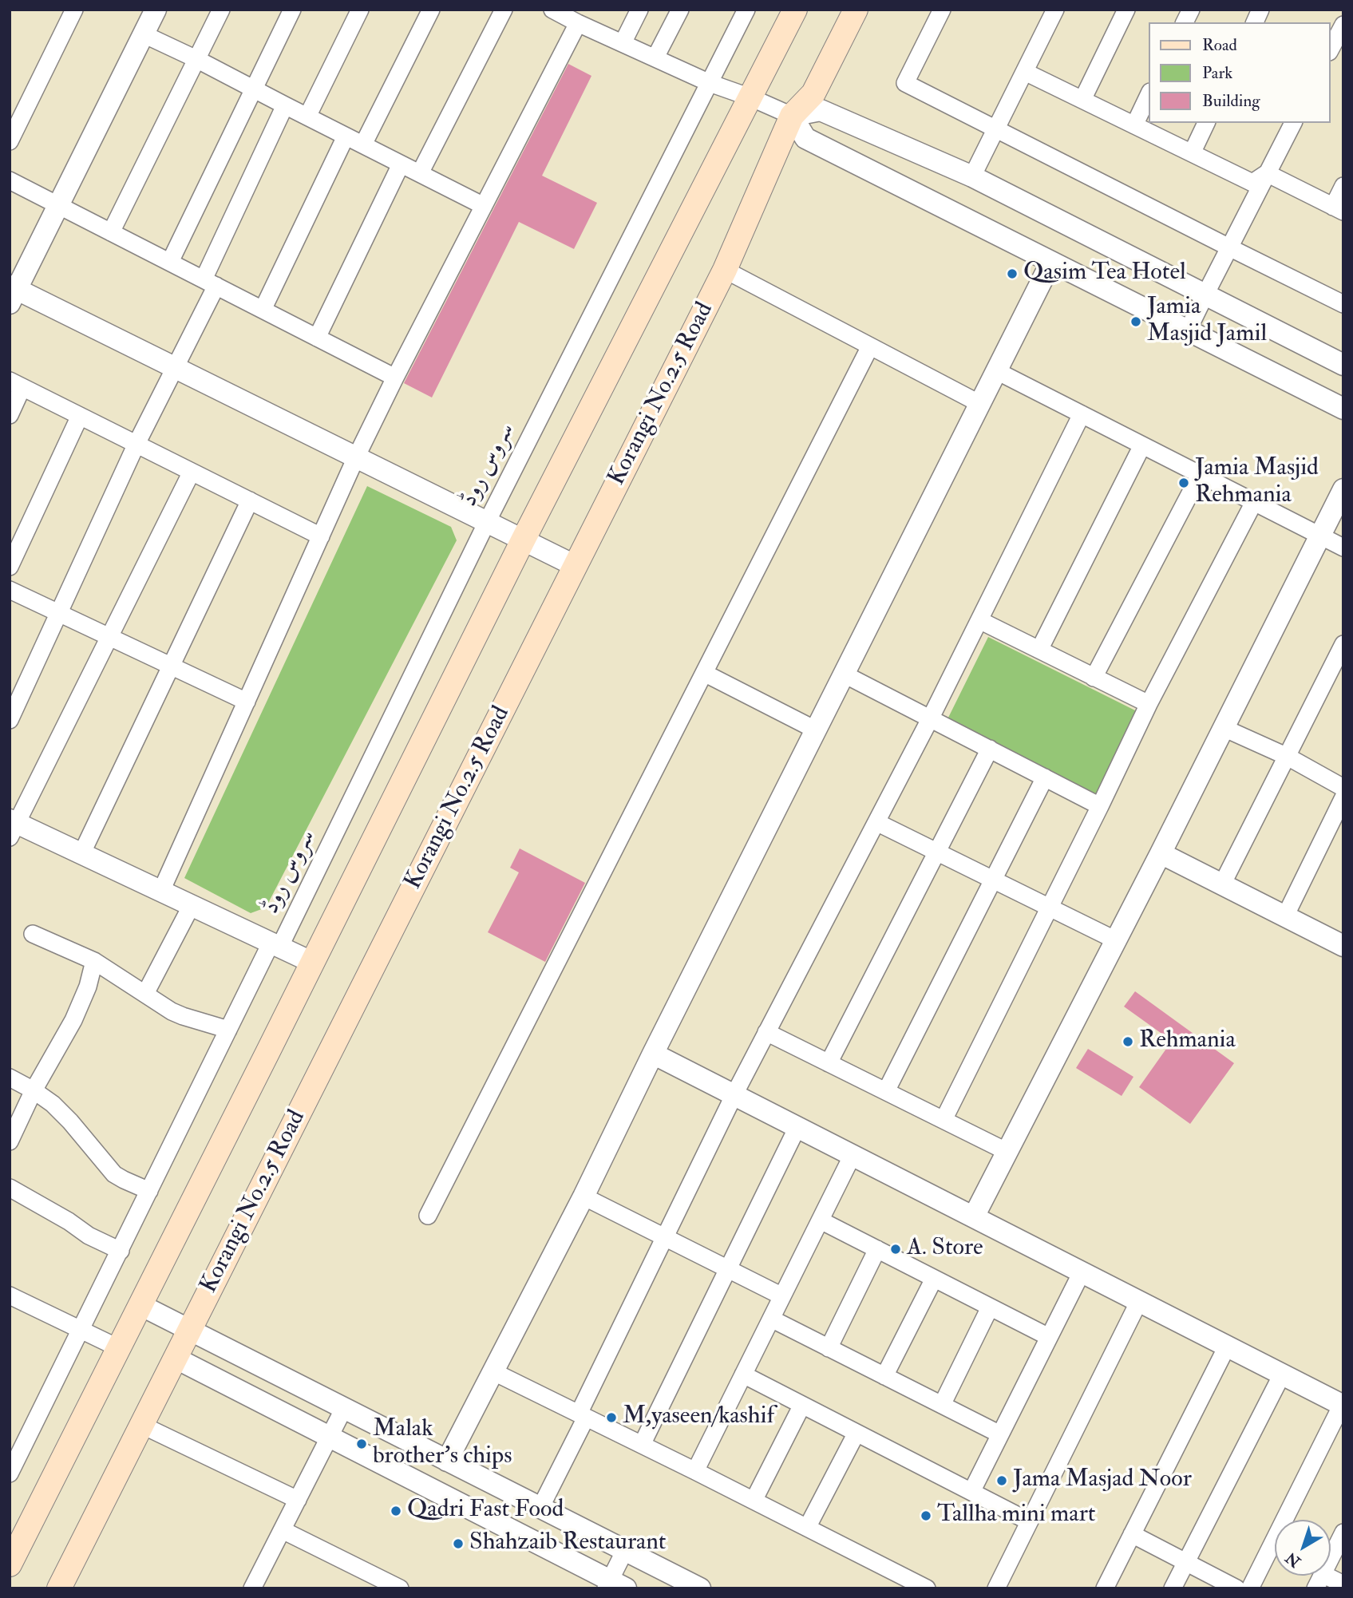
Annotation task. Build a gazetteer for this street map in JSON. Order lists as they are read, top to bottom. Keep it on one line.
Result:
{"streets":{"main road":["Korangi No.2.5 Road"],"street":["سروس روڈ"]},"places":["Qasim Tea Hotel","Jamia Masjid Jamil","Jamia Masjid Rehmania","Rehmania","A. Store","M,yaseen/kashif","Malak brother's chips","Jama Masjad Noor","Qadri Fast Food","Tallha mini mart","Shahzaib Restaurant"],"legend":["Road","Park","Building"],"north":"bottom left"}
